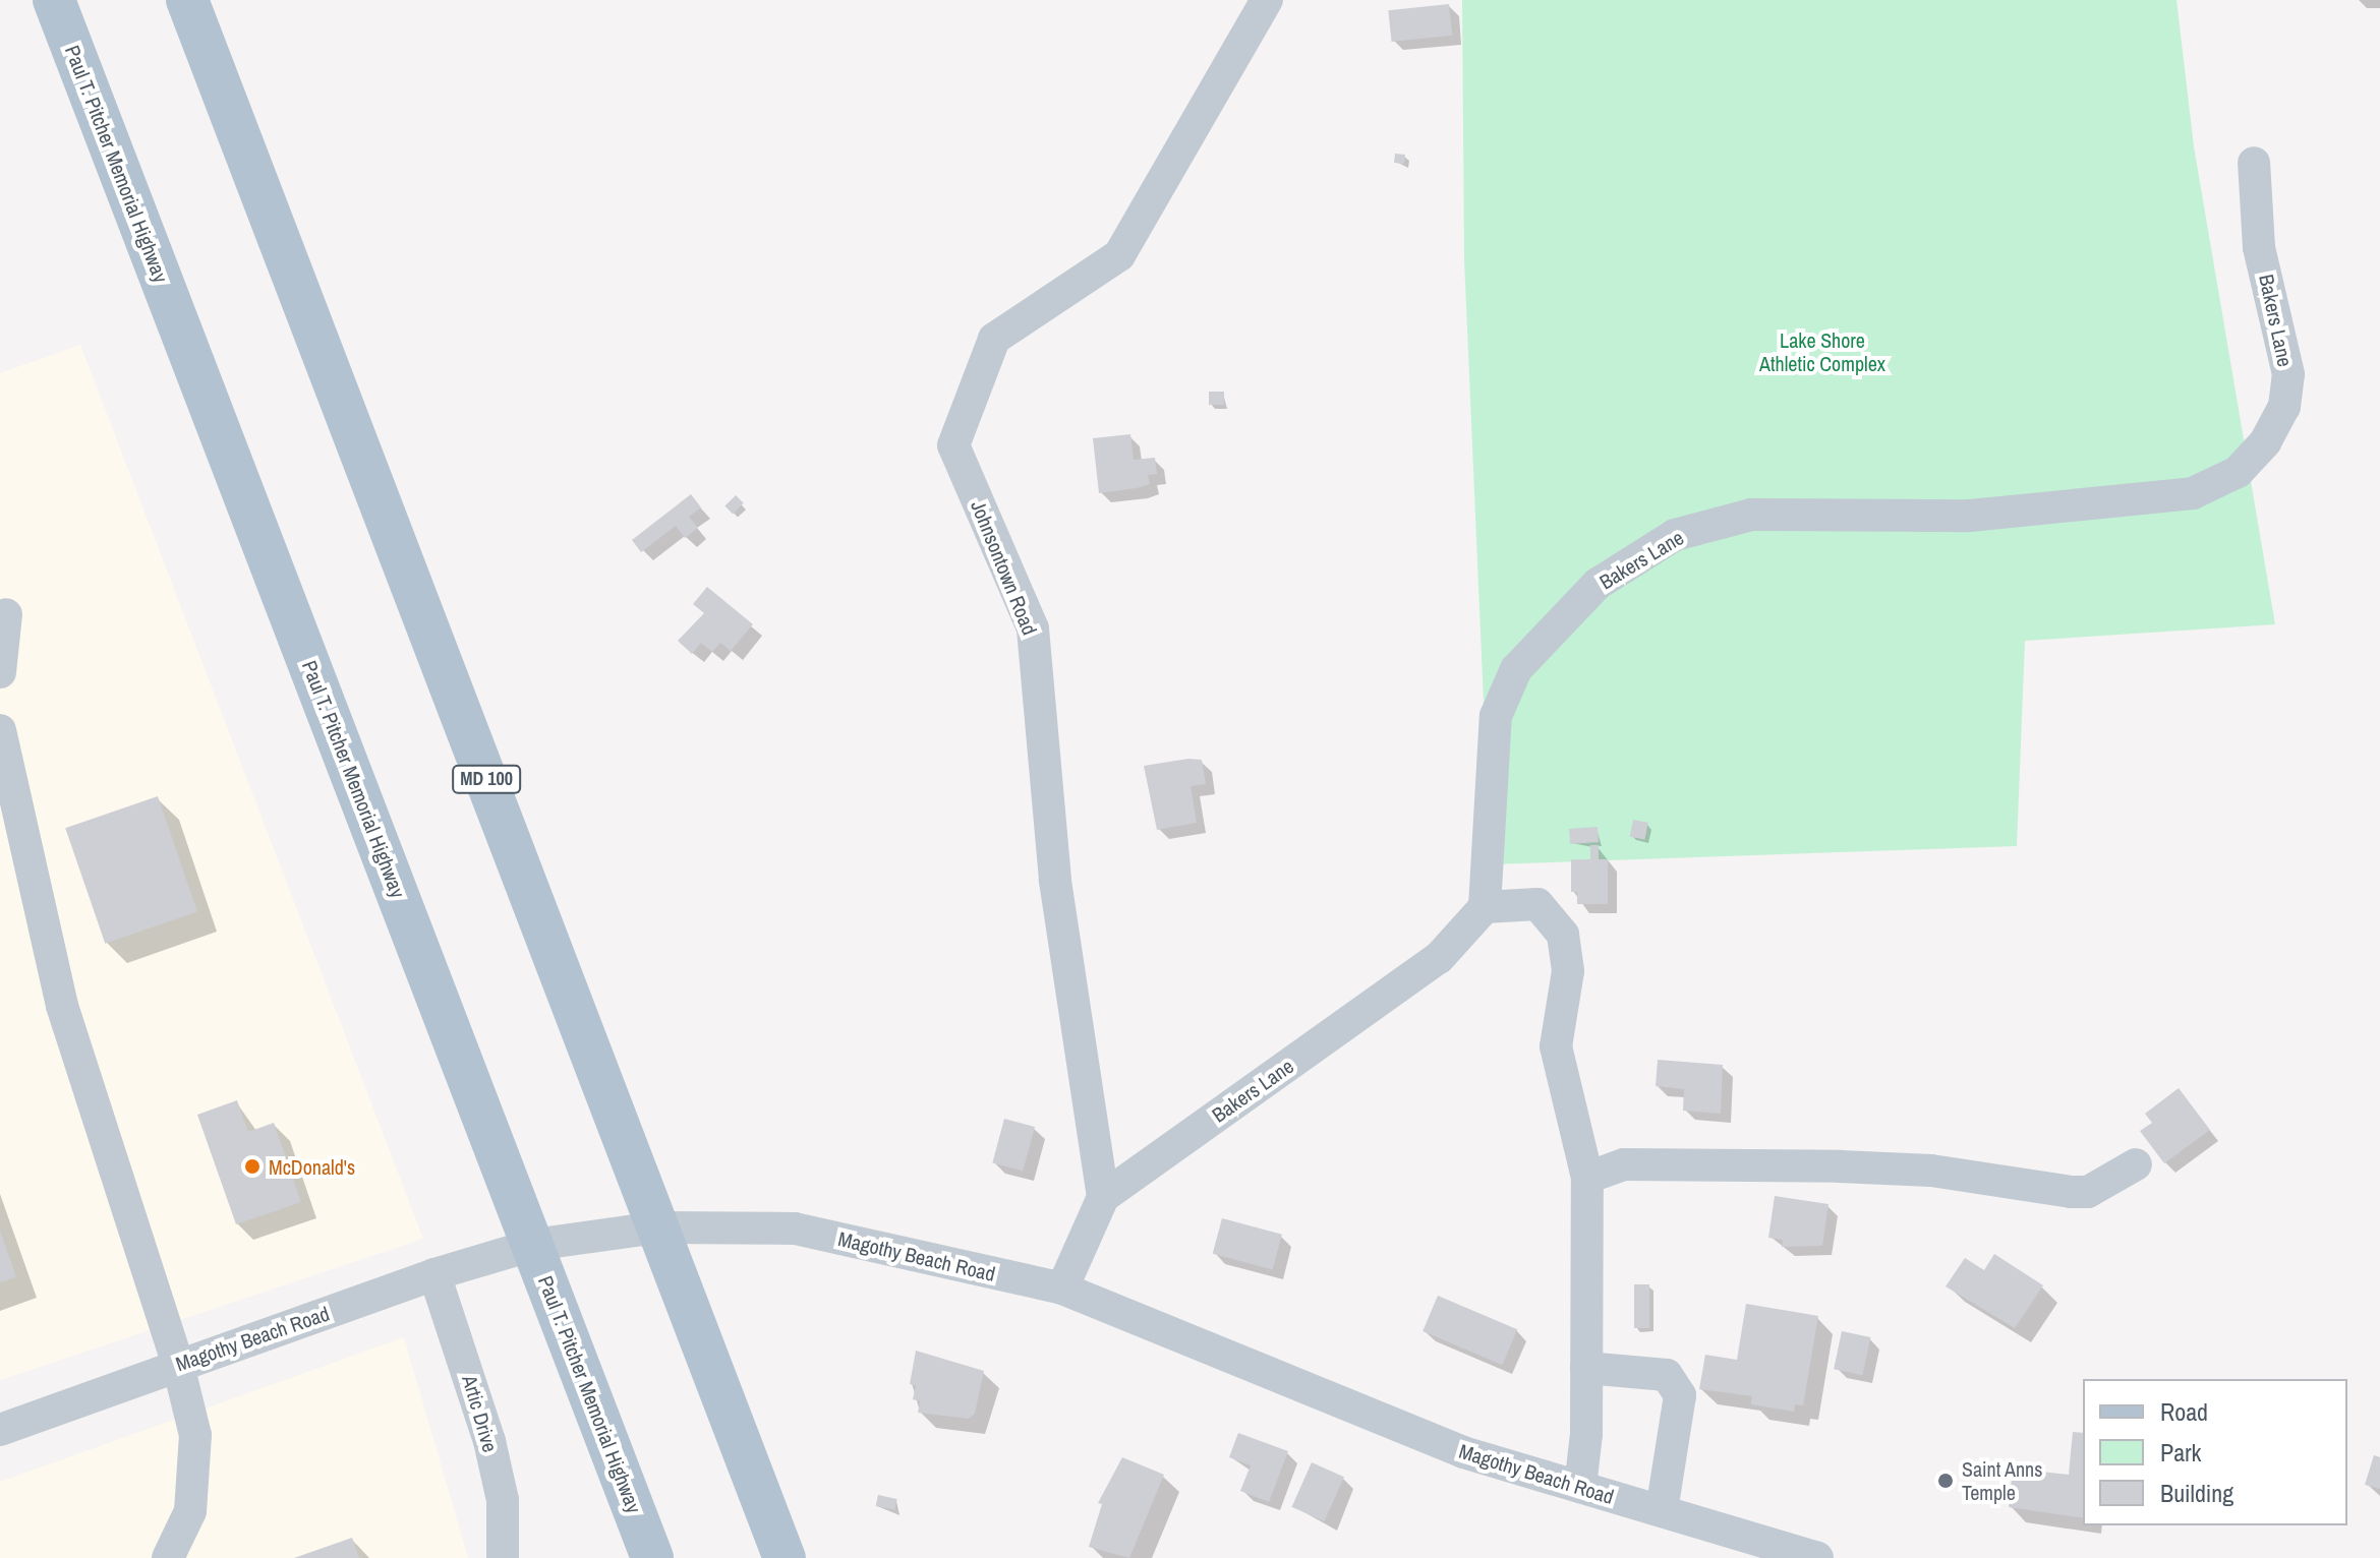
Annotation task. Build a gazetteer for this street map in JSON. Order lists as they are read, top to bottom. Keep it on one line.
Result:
{"streets":{"main road":["Paul T. Pitcher Memorial Highway","MD 100"],"street":["Bakers Lane","Johnsontown Road","Magothy Beach Road","Artic Drive"]},"crossings":[["Paul T. Pitcher Memorial Highway","Magothy Beach Road"],["Bakers Lane","Johnsontown Road"],["MD 100","Magothy Beach Road"],["Magothy Beach Road","Artic Drive"]],"parks":["Lake Shore Athletic Complex"],"places":["McDonald's","Saint Anns Temple"],"legend":["Road","Park","Building"]}
